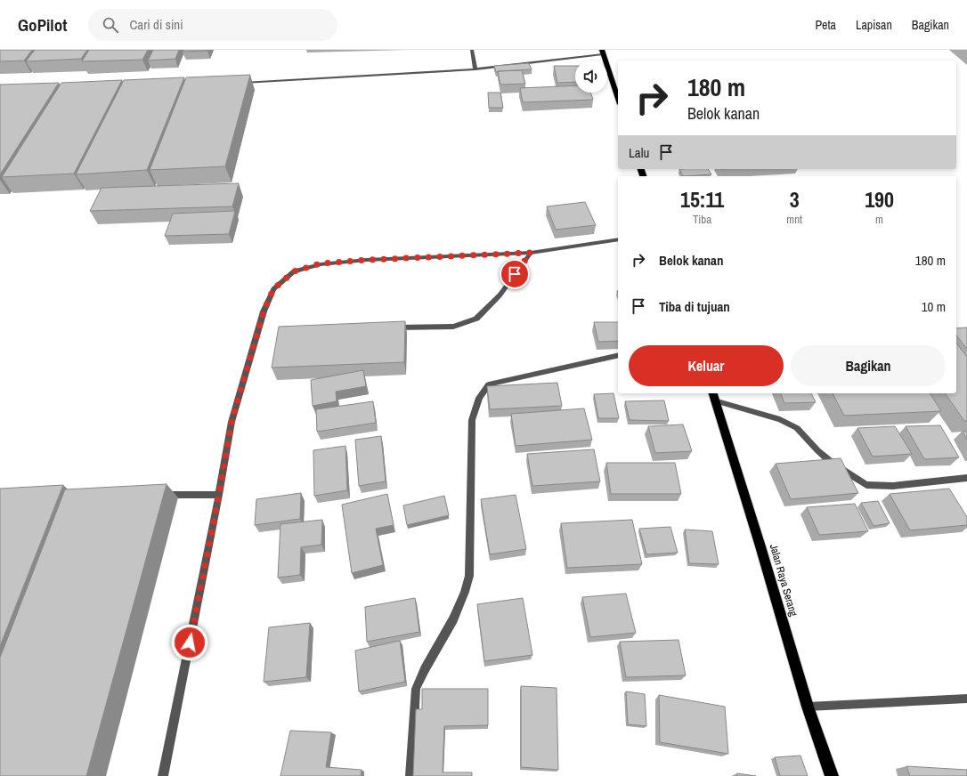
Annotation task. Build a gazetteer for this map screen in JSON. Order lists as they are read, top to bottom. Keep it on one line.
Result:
{"streets":{"highway":["Jalan Raya Serang"]},"page":{"header":"GoPilot","search":"Cari di sini","nav":["Peta","Lapisan","Bagikan"],"turn":["180 m","Belok kanan"],"then":"Lalu","eta":["15:11","Tiba","3","mnt","190","m"],"list":[{"name":"Belok kanan","value":"180 m"},{"name":"Tiba di tujuan","value":"10 m"}],"buttons":["Keluar","Bagikan"]}}
